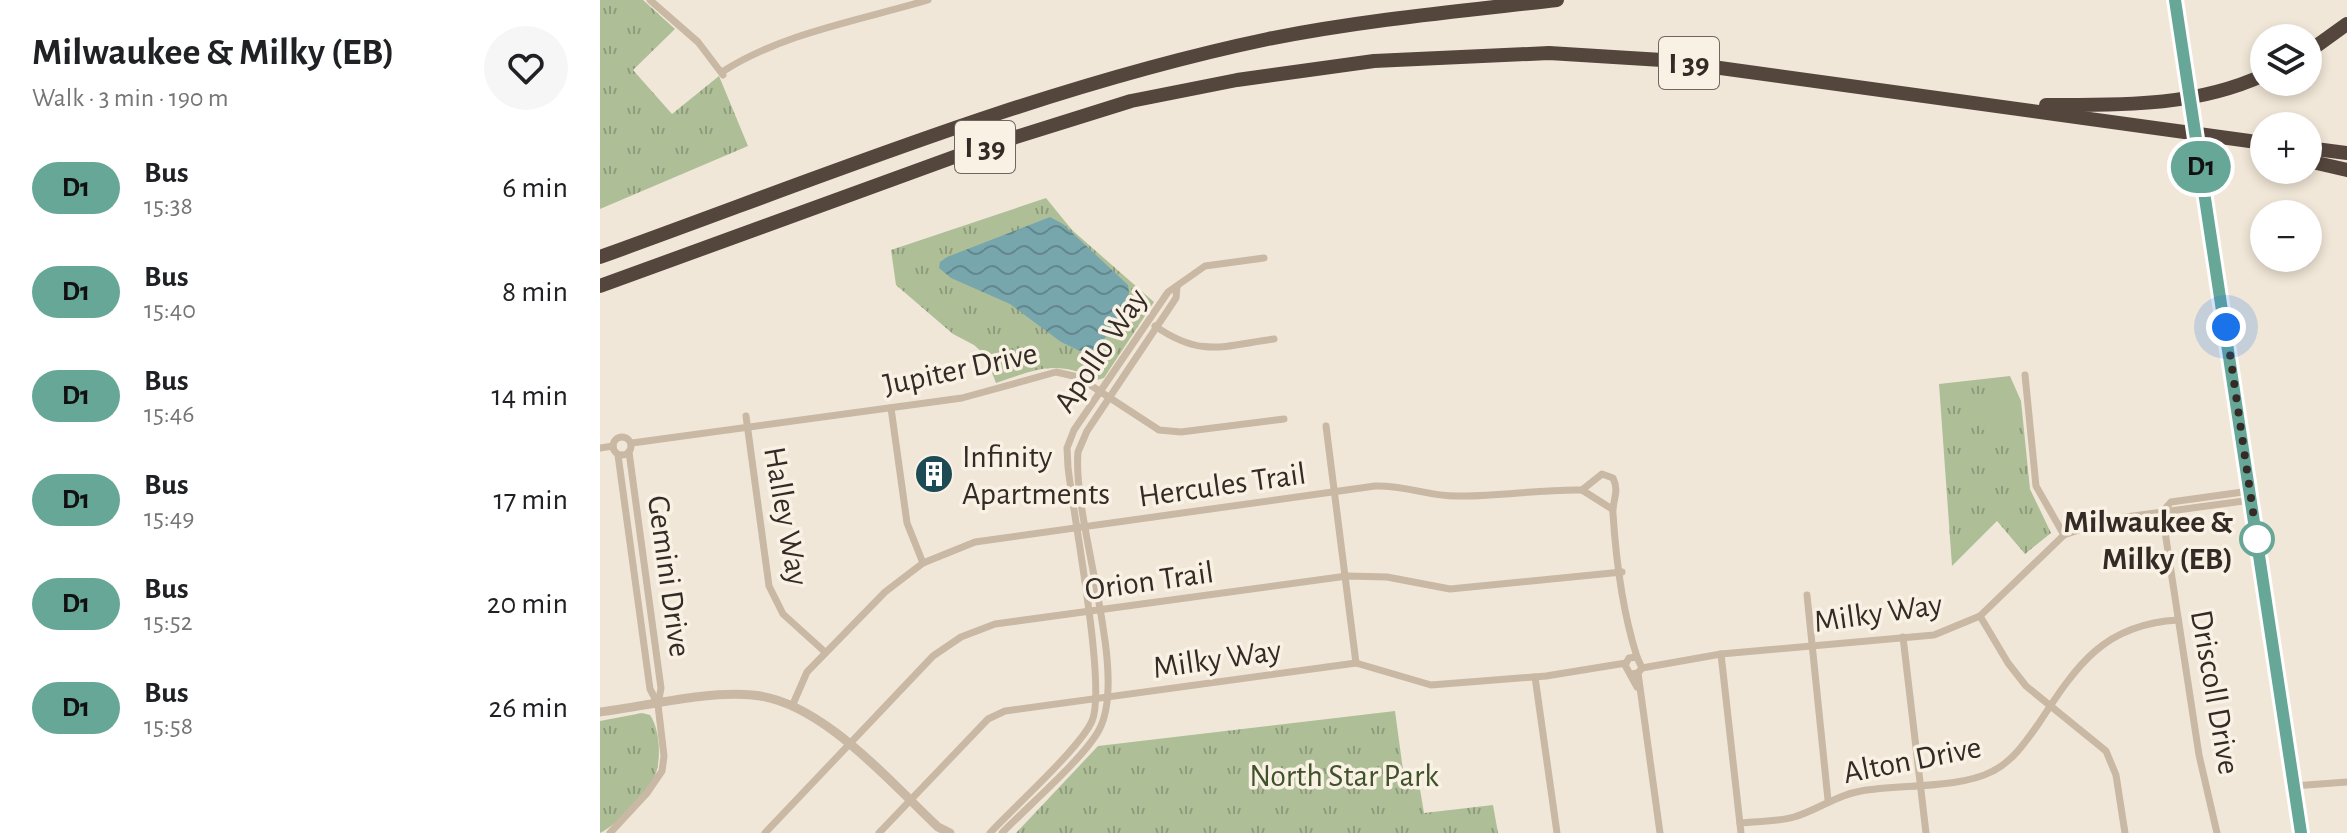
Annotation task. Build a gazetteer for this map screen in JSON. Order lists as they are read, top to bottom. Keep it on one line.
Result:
{"streets":{"highway":["I 39"],"street":["Apollo Way","Jupiter Drive","Hercules Trail","Halley Way","Gemini Drive","Orion Trail","Milky Way","Driscoll Drive","Alton Drive"]},"crossings":[["Apollo Way","Jupiter Drive"],["Apollo Way","Hercules Trail"],["Apollo Way","Orion Trail"],["Apollo Way","Milky Way"],["Jupiter Drive","Halley Way"],["Jupiter Drive","Gemini Drive"],["Hercules Trail","Halley Way"],["Milky Way","Driscoll Drive"],["Driscoll Drive","Alton Drive"]],"parks":["North Star Park"],"places":{"building":["Infinity Apartments"],"other":["Milwaukee & Milky (EB)"]},"lines":["bus line D1"],"page":{"heading":["Milwaukee & Milky (EB)","Walk · 3 min · 190 m"],"on_map":"D1","map_buttons":["+","−"],"list":[{"mark":"D1","name":"Bus","note":"15:38","value":"6 min"},{"mark":"D1","name":"Bus","note":"15:40","value":"8 min"},{"mark":"D1","name":"Bus","note":"15:46","value":"14 min"},{"mark":"D1","name":"Bus","note":"15:49","value":"17 min"},{"mark":"D1","name":"Bus","note":"15:52","value":"20 min"},{"mark":"D1","name":"Bus","note":"15:58","value":"26 min"}]}}
